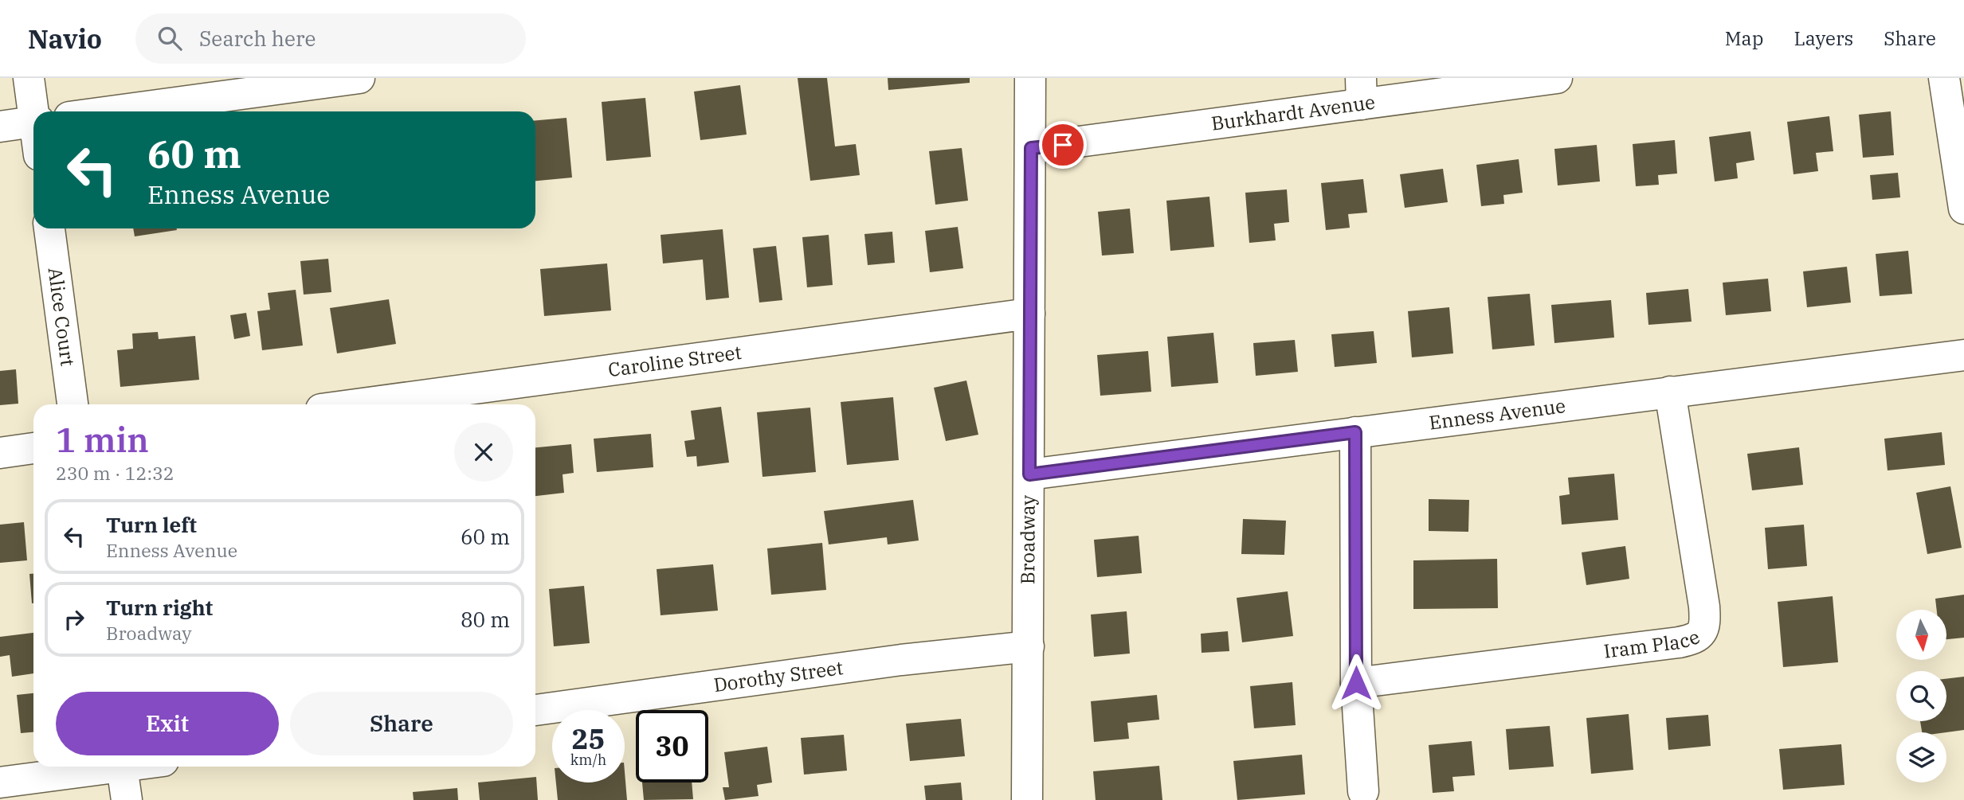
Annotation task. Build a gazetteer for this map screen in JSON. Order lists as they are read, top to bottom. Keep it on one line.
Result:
{"streets":{"street":["Burkhardt Avenue","Alice Court","Caroline Street","Enness Avenue","Broadway","Iram Place","Dorothy Street"]},"crossings":[["Burkhardt Avenue","Broadway"],["Caroline Street","Broadway"],["Enness Avenue","Broadway"],["Enness Avenue","Iram Place"],["Broadway","Dorothy Street"]],"north":"bottom","page":{"header":"Navio","search":"Search here","nav":["Map","Layers","Share"],"turn":["60 m","Enness Avenue"],"heading":["1 min","230 m · 12:32"],"list":[{"name":"Turn left","note":"Enness Avenue","value":"60 m"},{"name":"Turn right","note":"Broadway","value":"80 m"}],"buttons":["Exit","Share"],"speed":"25 km/h","limit":"30"}}
